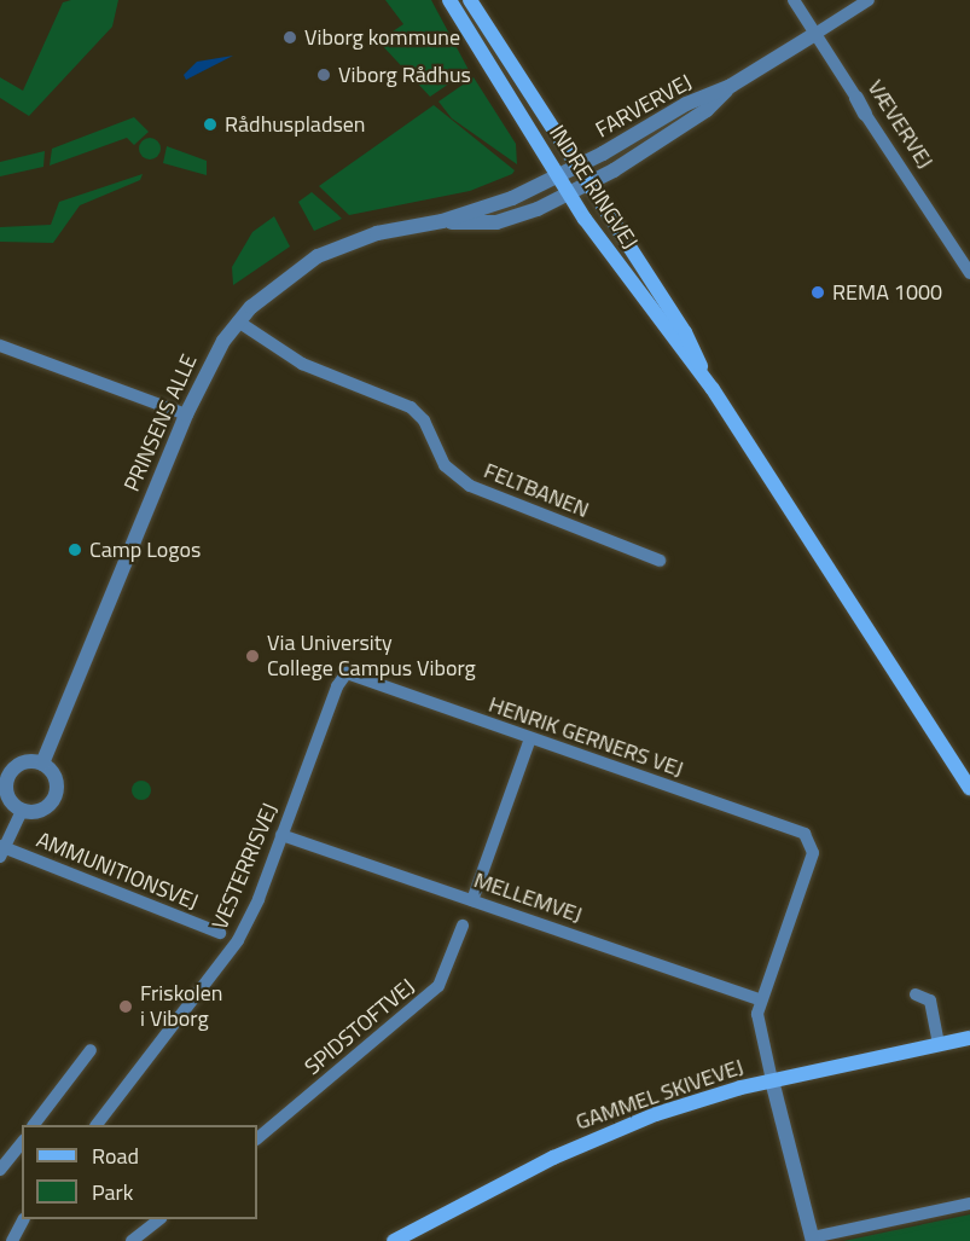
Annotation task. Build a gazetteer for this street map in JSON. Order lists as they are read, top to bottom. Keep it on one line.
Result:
{"streets":{"main road":["INDRE RINGVEJ","GAMMEL SKIVEVEJ"],"street":["FARVERVEJ","VÆVERVEJ","PRINSENS ALLE","FELTBANEN","HENRIK GERNERS VEJ","VESTERRISVEJ","AMMUNITIONSVEJ","MELLEMVEJ","SPIDSTOFTVEJ"]},"crossings":[["FARVERVEJ","VÆVERVEJ"],["FARVERVEJ","INDRE RINGVEJ"],["FARVERVEJ","PRINSENS ALLE"],["INDRE RINGVEJ","PRINSENS ALLE"],["PRINSENS ALLE","FELTBANEN"],["HENRIK GERNERS VEJ","VESTERRISVEJ"],["HENRIK GERNERS VEJ","MELLEMVEJ"],["VESTERRISVEJ","MELLEMVEJ"]],"places":["Viborg kommune","Viborg Rådhus","Rådhuspladsen","REMA 1000","Camp Logos","Via University College Campus Viborg","Friskolen i Viborg"],"legend":["Road","Park"]}
